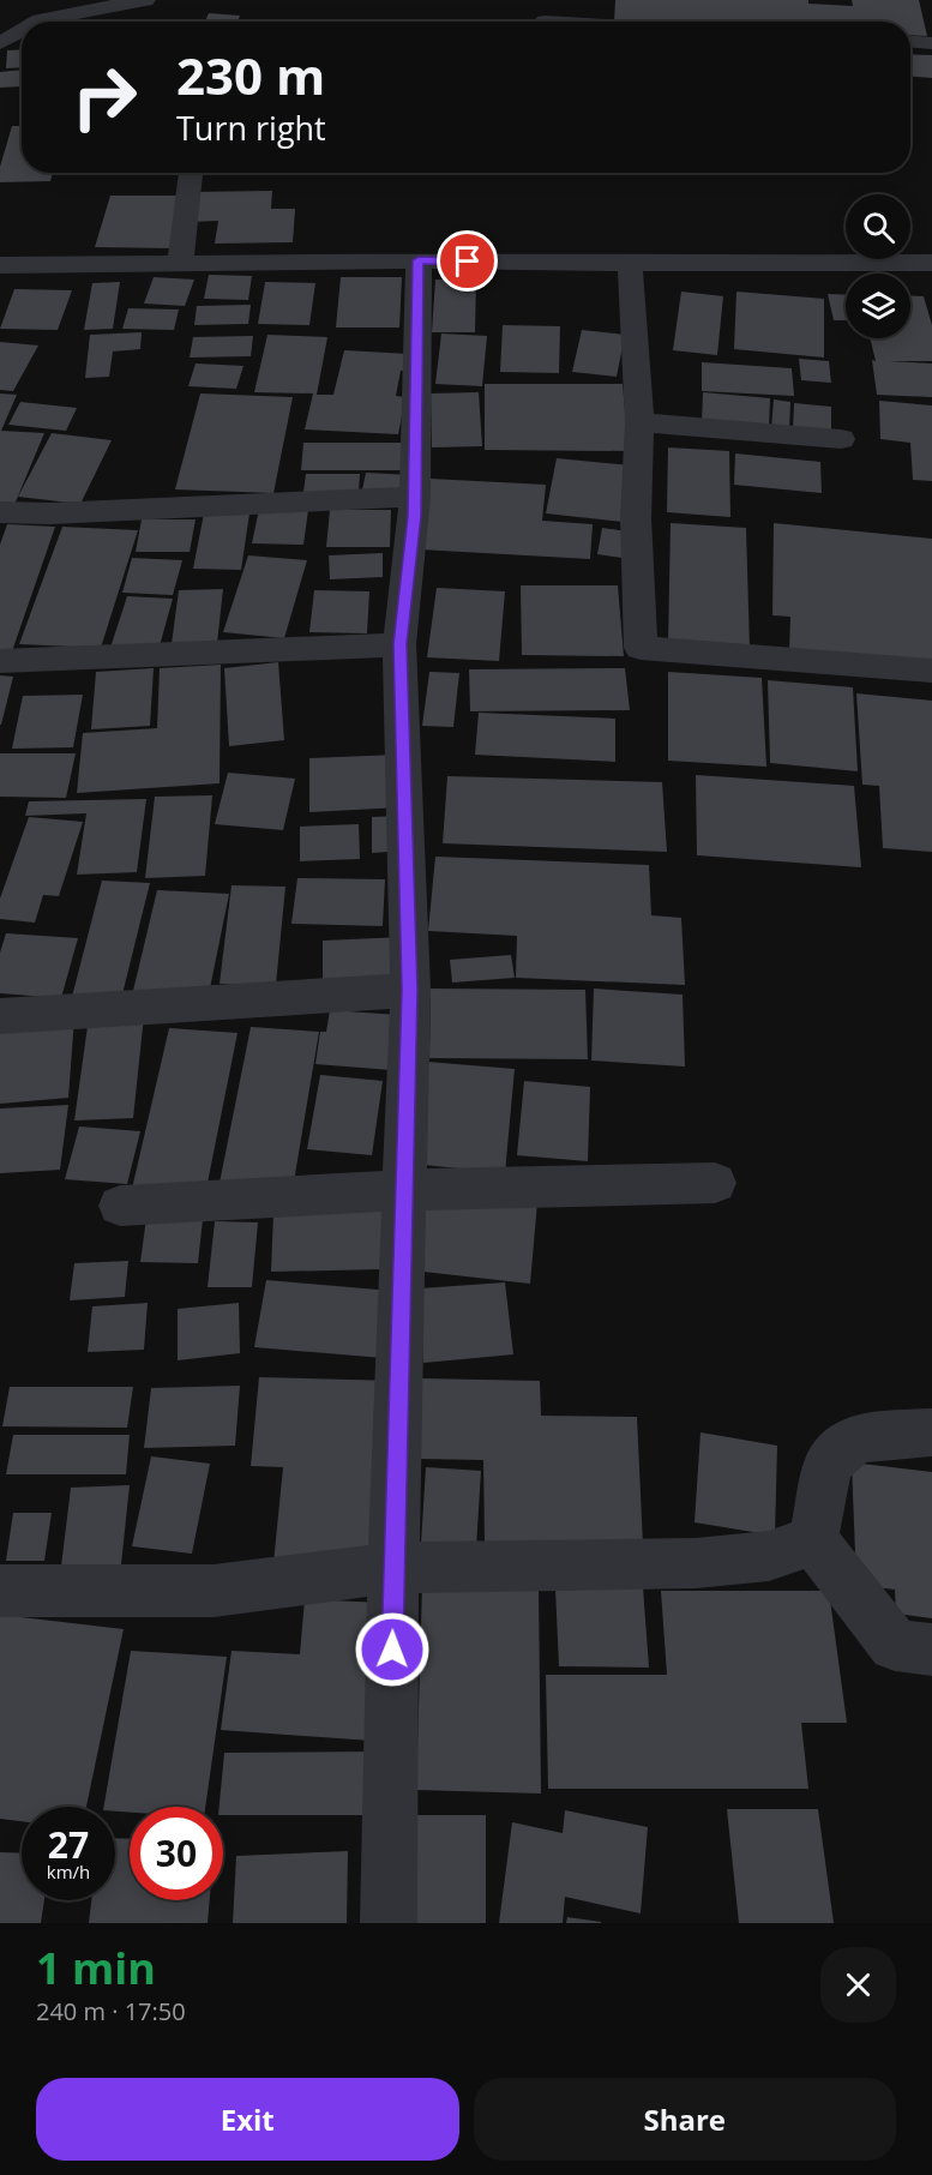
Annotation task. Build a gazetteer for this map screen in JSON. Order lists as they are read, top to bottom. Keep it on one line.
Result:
{"page":{"turn":["230 m","Turn right"],"speed":"27 km/h","limit":"30","heading":["1 min","240 m · 17:50"],"buttons":["Exit","Share"]}}
